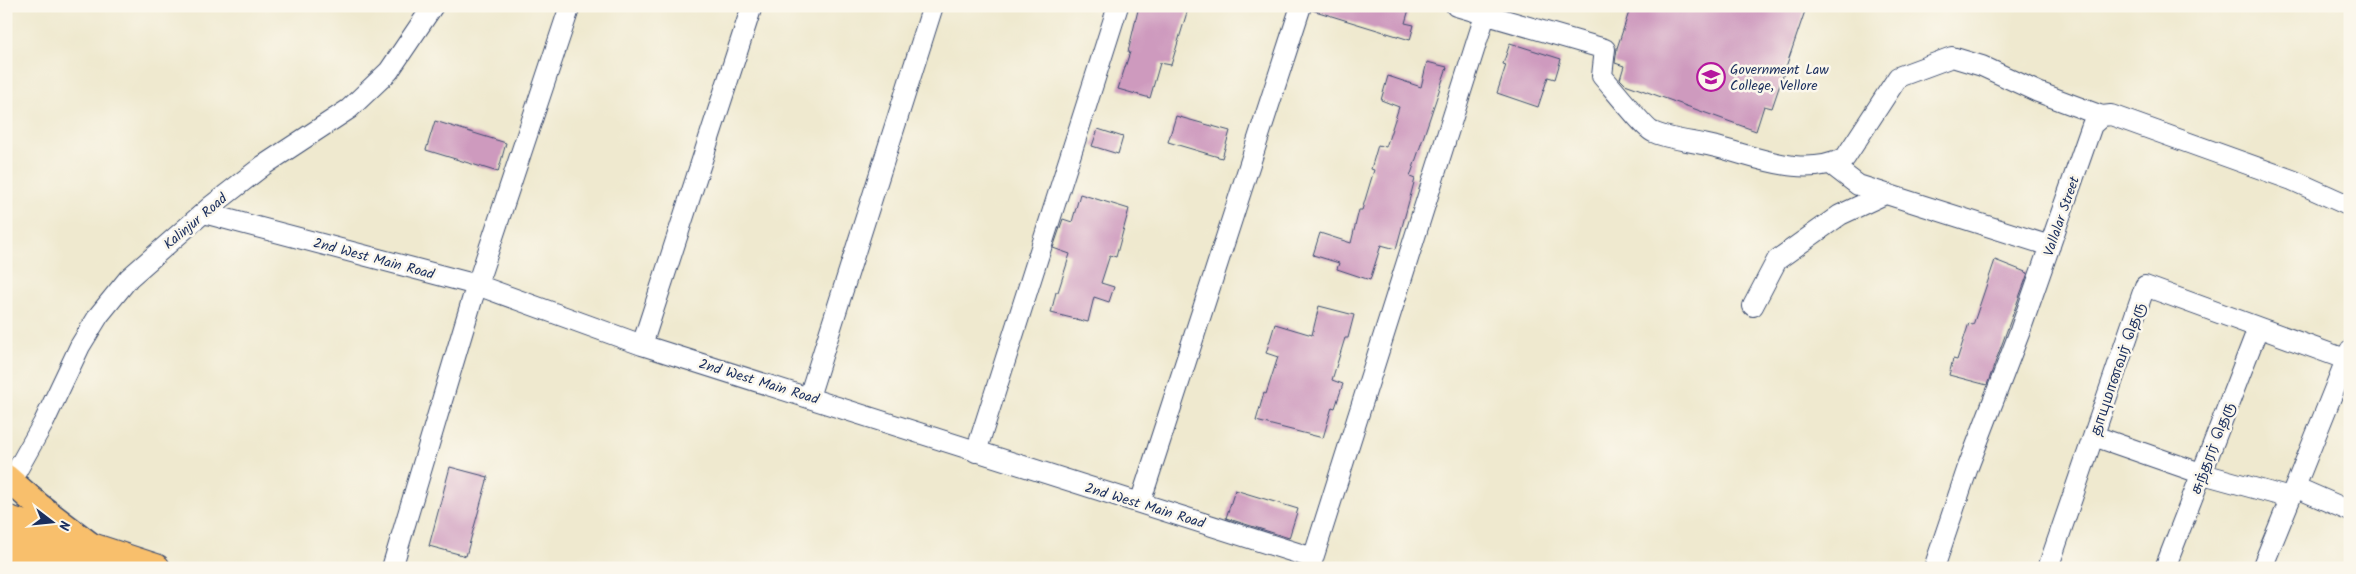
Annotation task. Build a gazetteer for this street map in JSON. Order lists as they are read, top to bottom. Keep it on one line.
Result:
{"streets":{"street":["Vallalar Street","Kalinjur Road","2nd West Main Road","தாயுமானவர் தெரு","சுந்தரர் தெரு"]},"crossings":[["Kalinjur Road","2nd West Main Road"],["தாயுமானவர் தெரு","சுந்தரர் தெரு"]],"places":{"school or university":["Government Law College, Vellore"]},"north":"right"}
